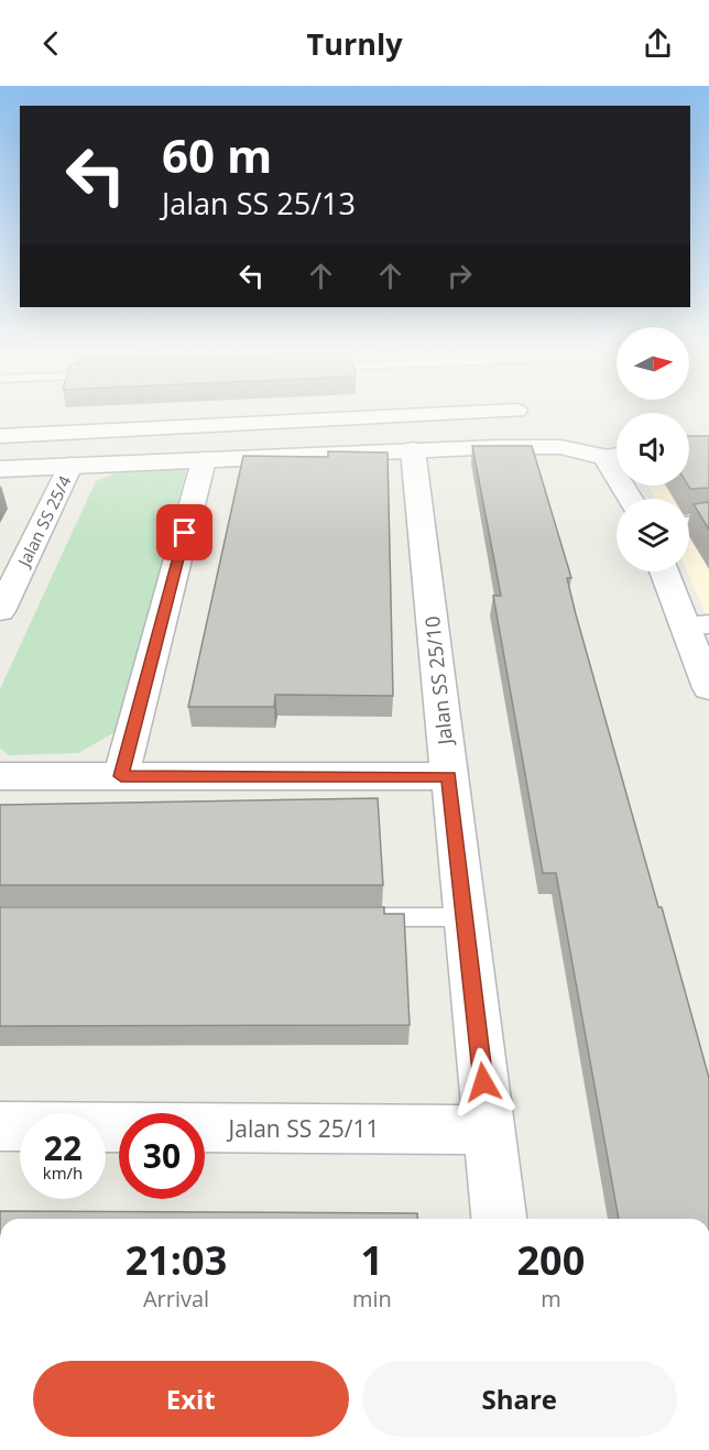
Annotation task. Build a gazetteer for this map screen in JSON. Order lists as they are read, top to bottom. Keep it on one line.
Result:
{"streets":{"street":["Jalan SS 25/4","Jalan SS 25/10","Jalan SS 25/11"]},"crossings":[["Jalan SS 25/10","Jalan SS 25/11"]],"north":"right","page":{"header":"Turnly","turn":["60 m","Jalan SS 25/13"],"speed":"22 km/h","limit":"30","eta":["21:03","Arrival","1","min","200","m"],"buttons":["Exit","Share"]}}
